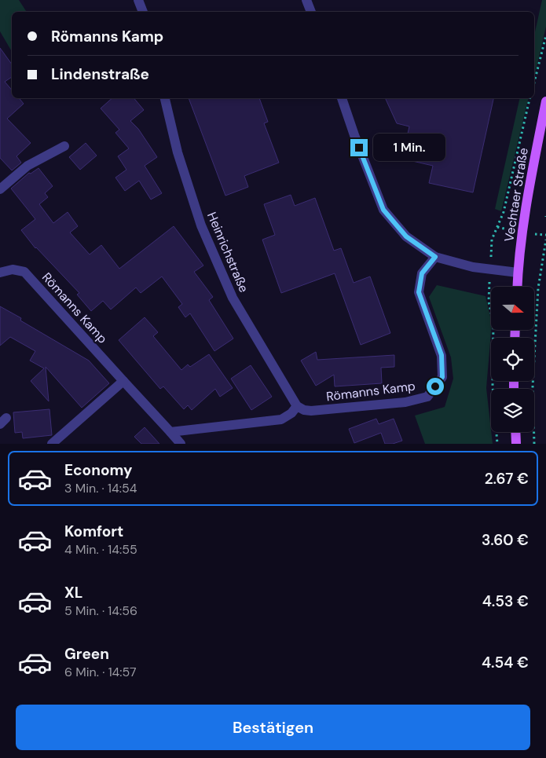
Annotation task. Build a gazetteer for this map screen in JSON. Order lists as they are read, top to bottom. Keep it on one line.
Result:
{"streets":{"main road":["Vechtaer Straße"],"street":["Heinrichstraße","Römanns Kamp"]},"crossings":[["Heinrichstraße","Römanns Kamp"]],"north":"right","page":{"banner":["Römanns Kamp","Lindenstraße"],"bubble":"1 Min.","list":[{"name":"Economy","note":"3 Min. · 14:54","value":"2.67 €"},{"name":"Komfort","note":"4 Min. · 14:55","value":"3.60 €"},{"name":"XL","note":"5 Min. · 14:56","value":"4.53 €"},{"name":"Green","note":"6 Min. · 14:57","value":"4.54 €"}],"buttons":"Bestätigen"}}
